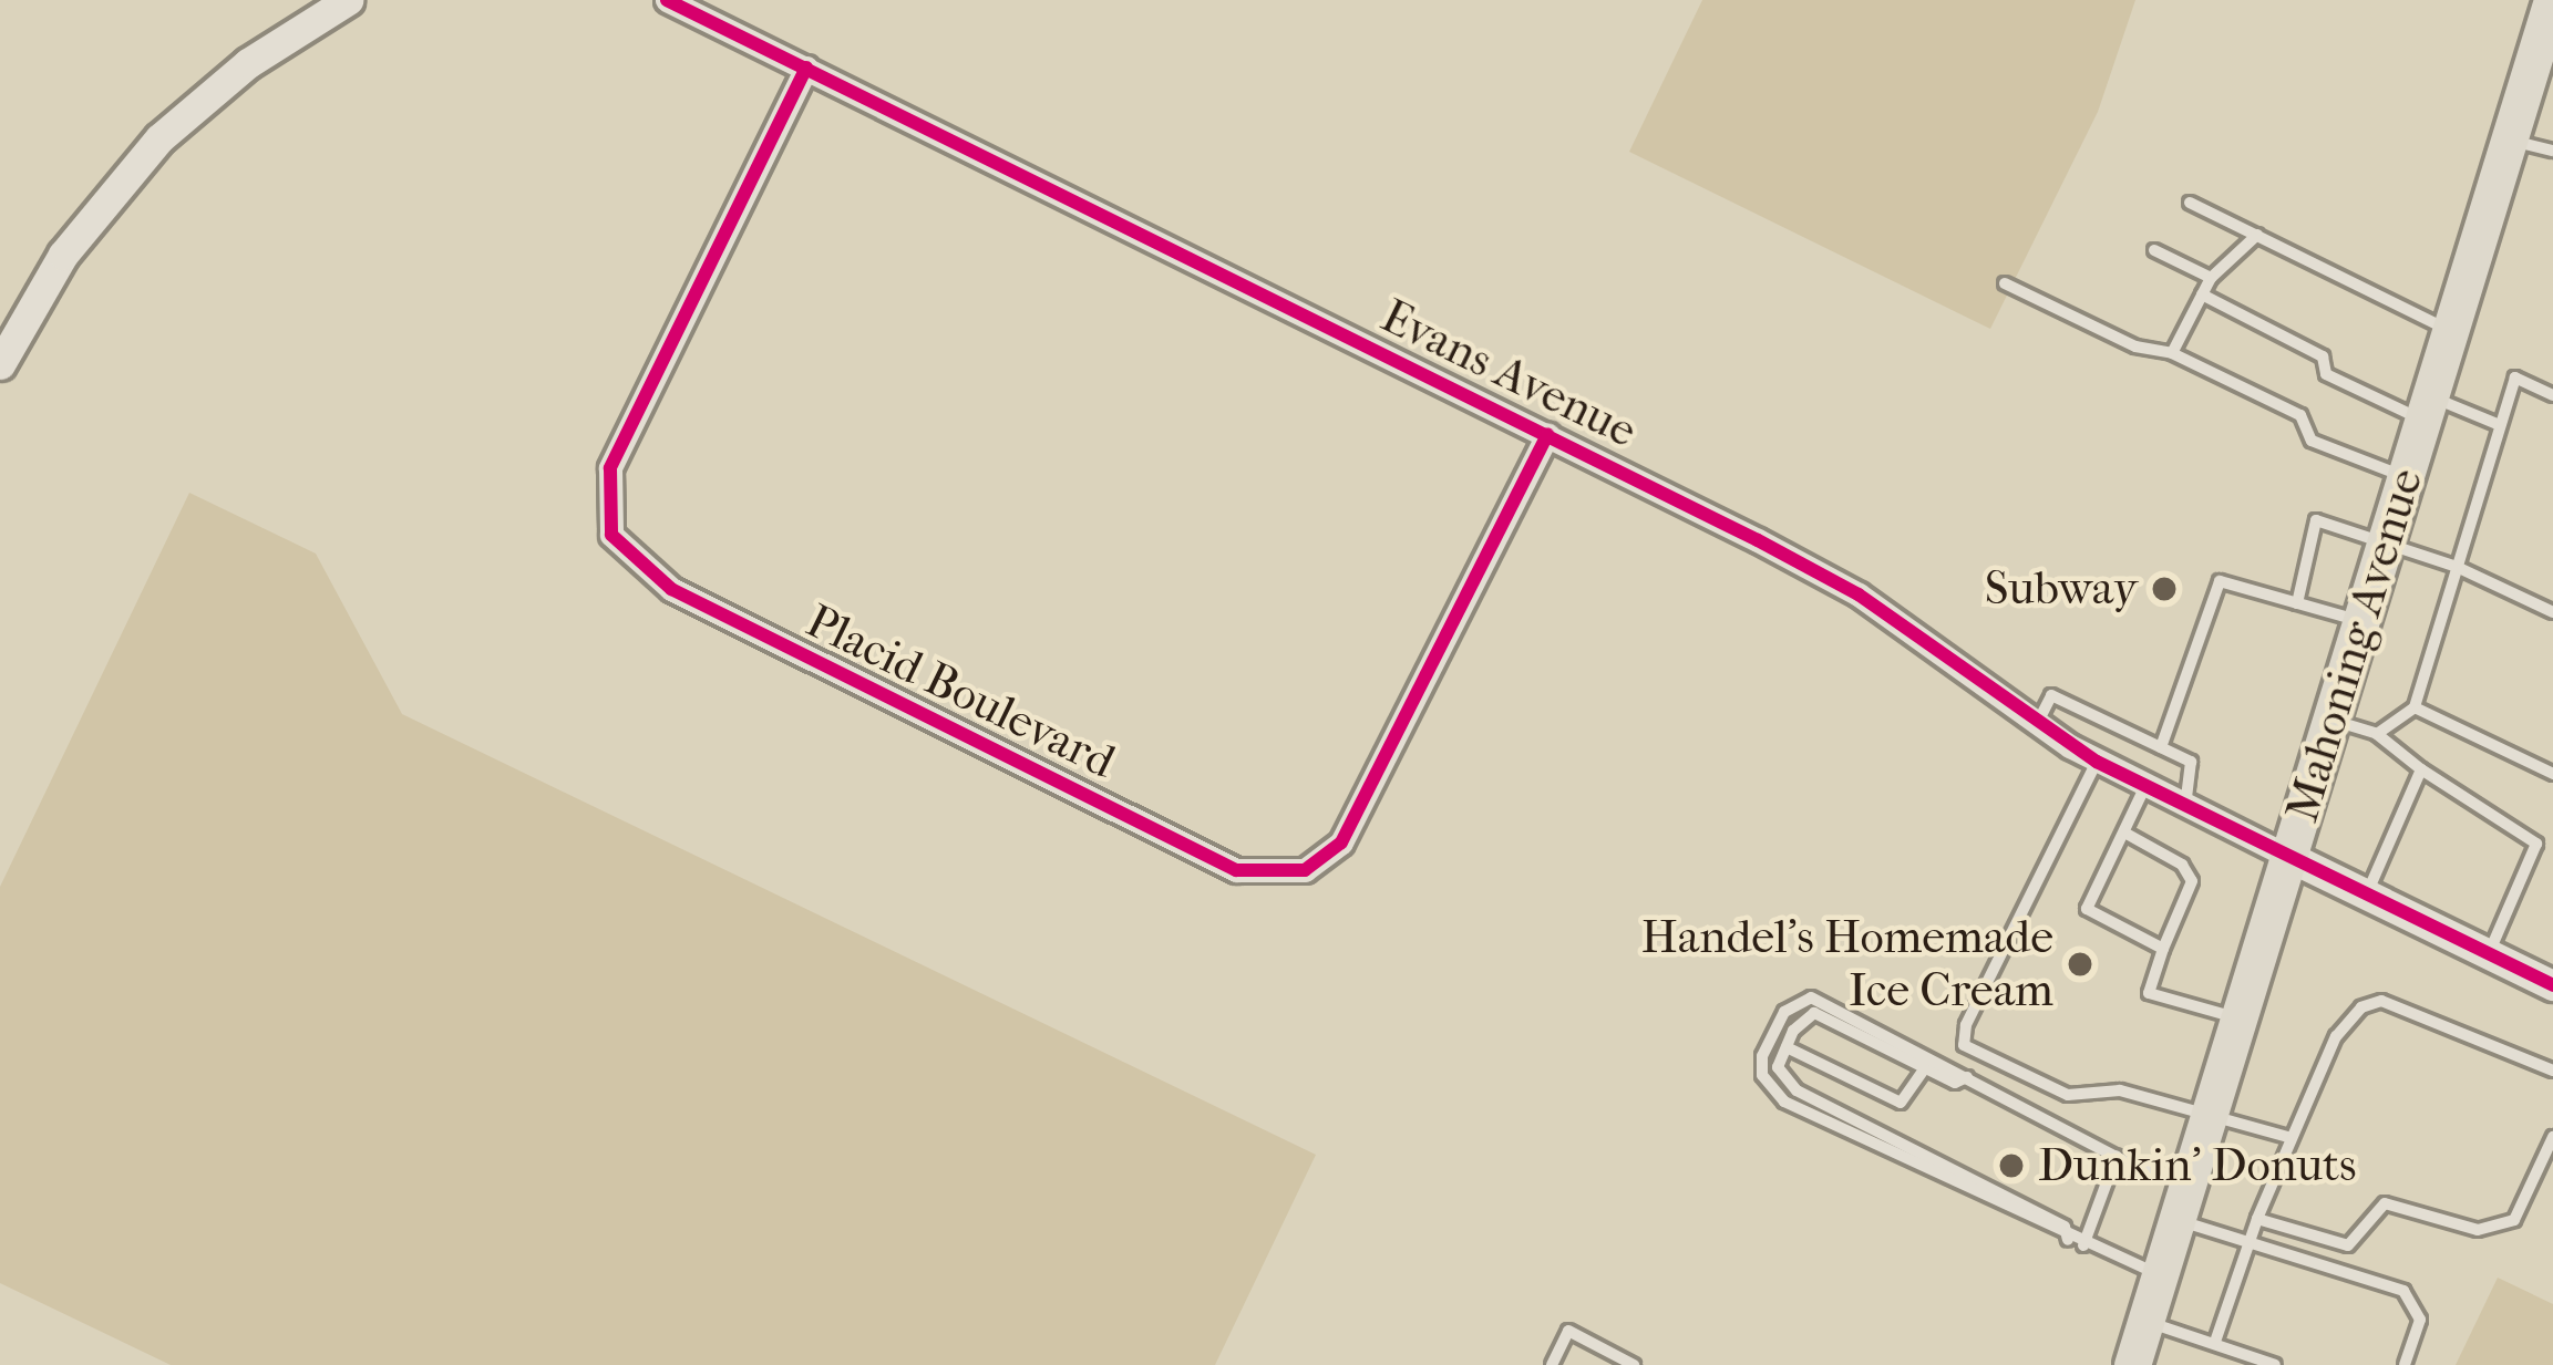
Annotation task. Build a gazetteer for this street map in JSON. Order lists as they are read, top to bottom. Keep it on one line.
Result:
{"streets":{"main road":["Mahoning Avenue"],"street":["Evans Avenue","Placid Boulevard"]},"crossings":[["Evans Avenue","Mahoning Avenue"],["Evans Avenue","Placid Boulevard"]],"places":["Subway","Handel's Homemade Ice Cream","Dunkin' Donuts"]}
